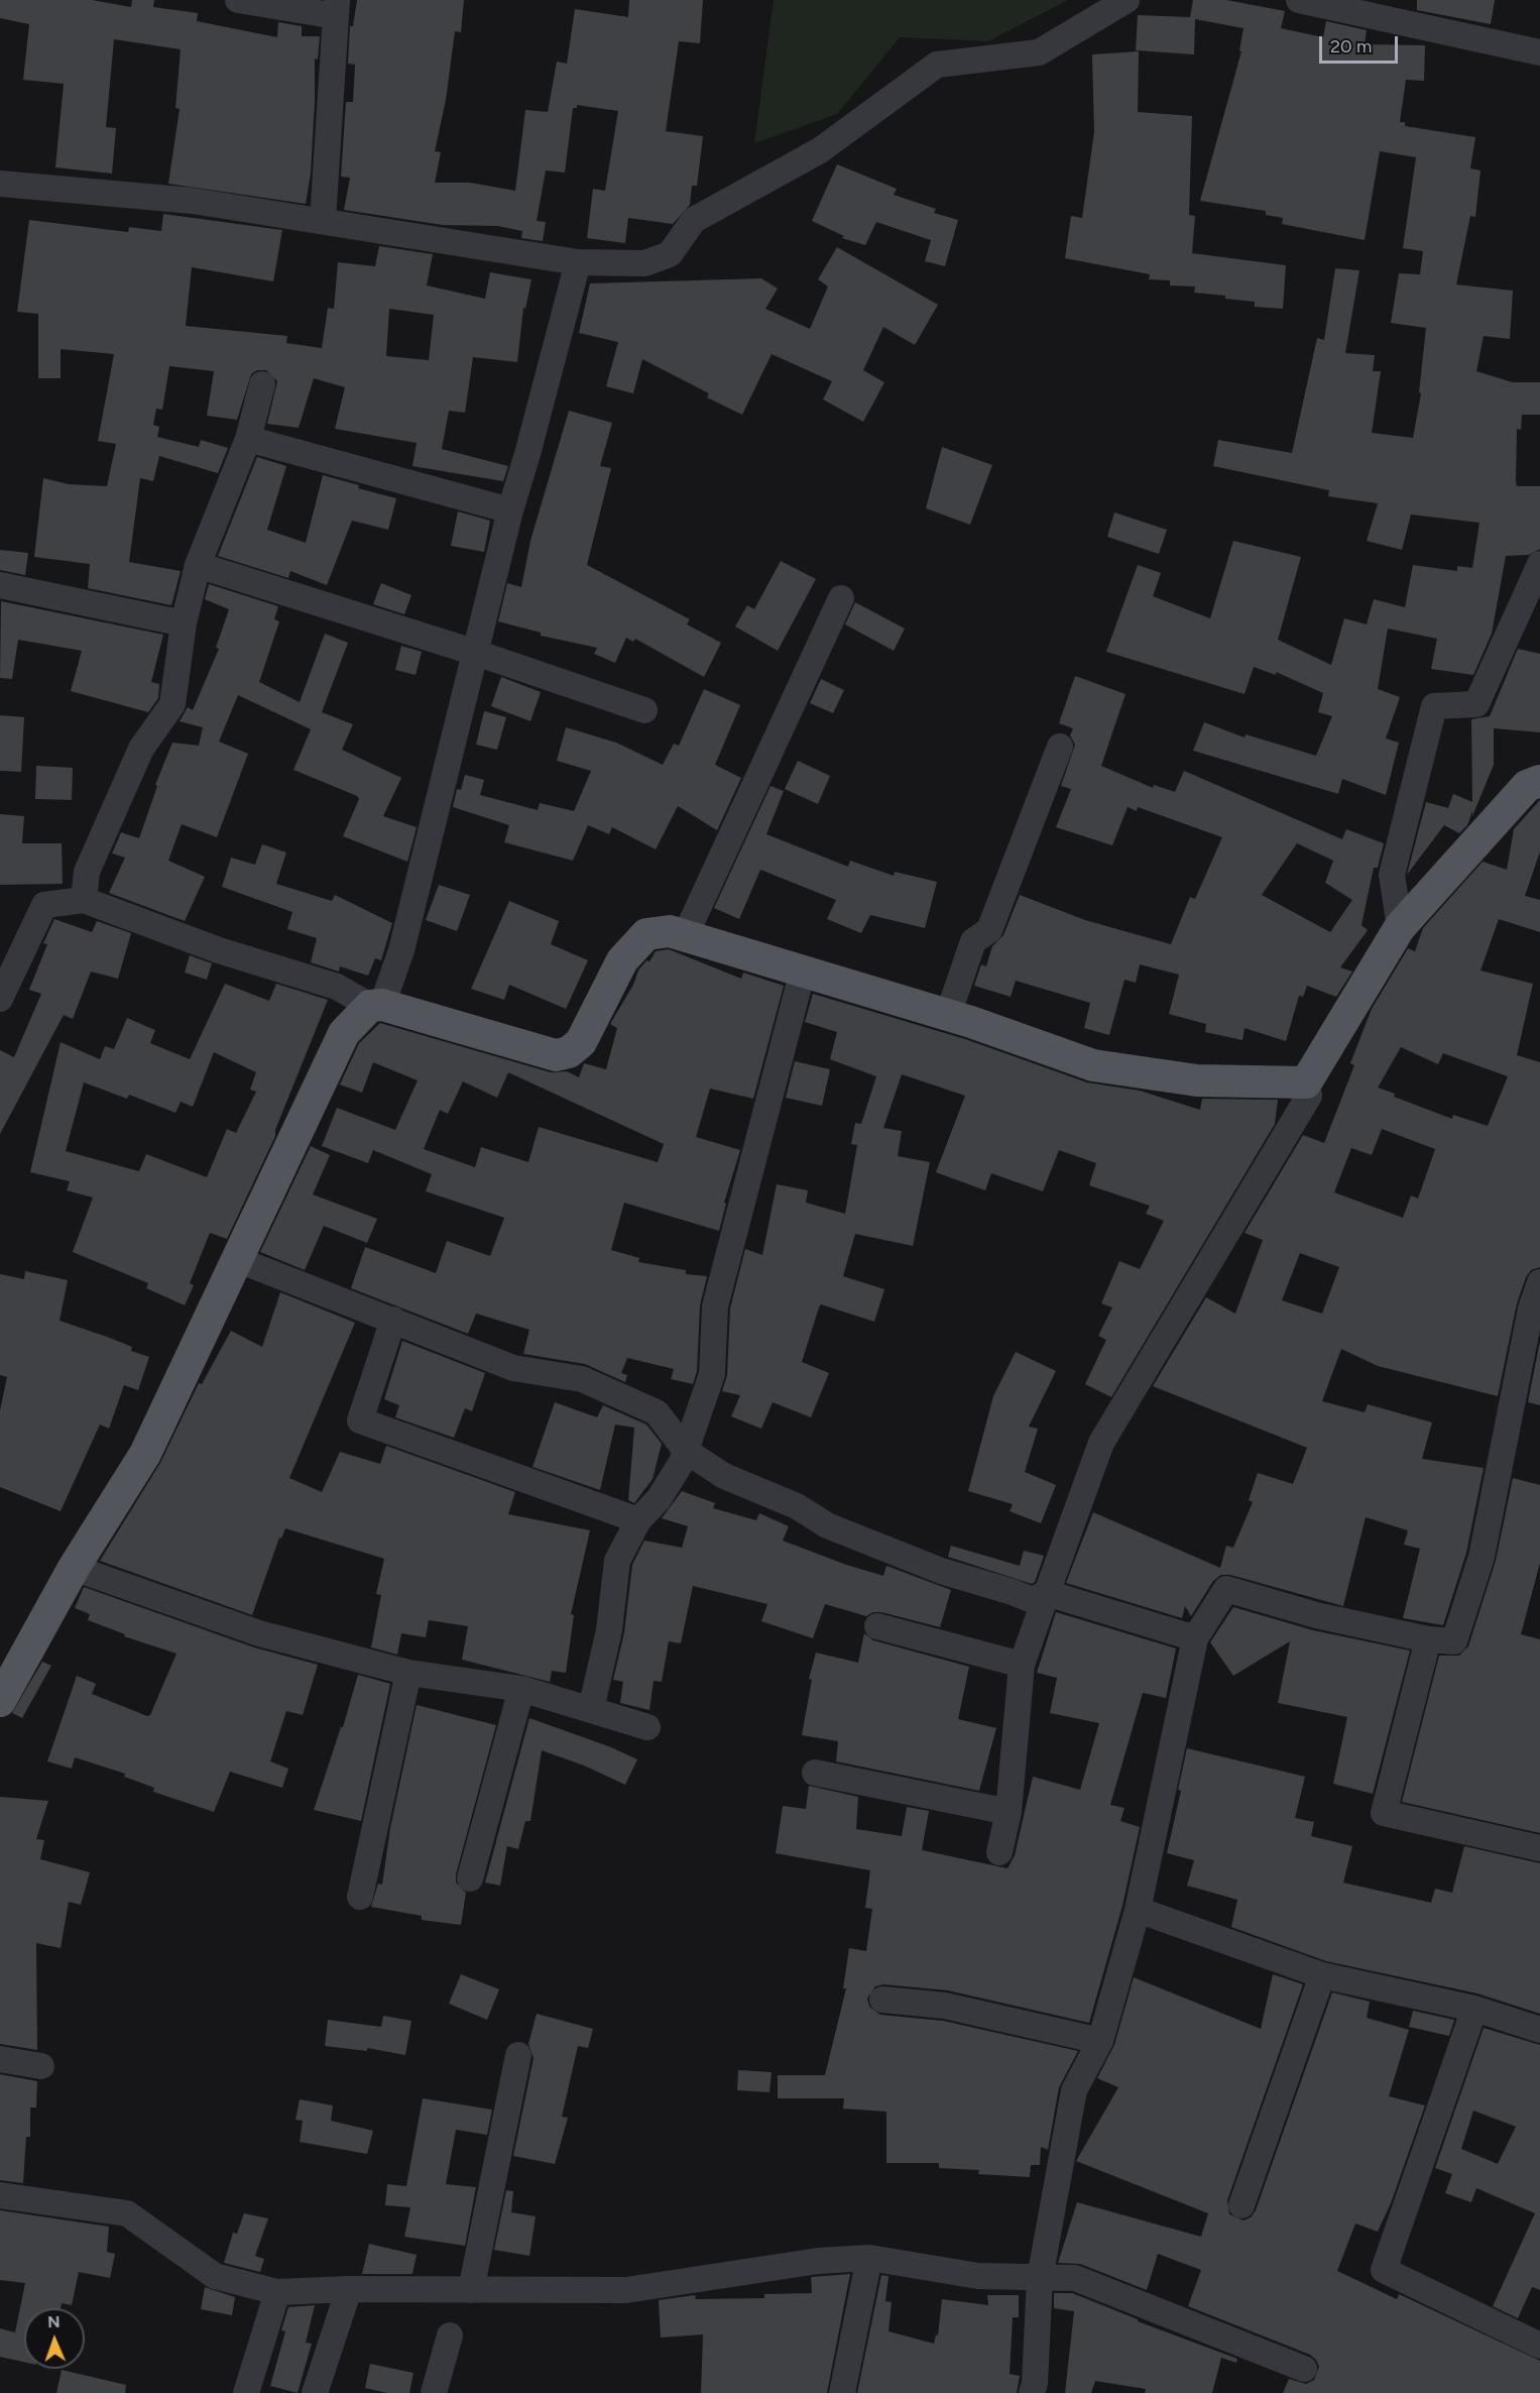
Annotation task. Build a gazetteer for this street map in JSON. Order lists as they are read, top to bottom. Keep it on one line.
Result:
{"scale_bar":"20 m","north":"top"}
